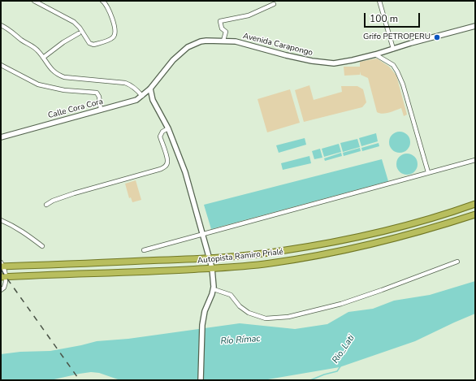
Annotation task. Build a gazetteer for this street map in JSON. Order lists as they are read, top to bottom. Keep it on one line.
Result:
{"streets":{"highway":["Autopista Ramiro Prialé"],"street":["Avenida Carapongo","Calle Cora Cora"]},"crossings":[["Avenida Carapongo","Calle Cora Cora"]],"water":["Río Rímac","Rio_Lati"],"places":["Grifo PETROPERU"],"scale_bar":"100 m"}
